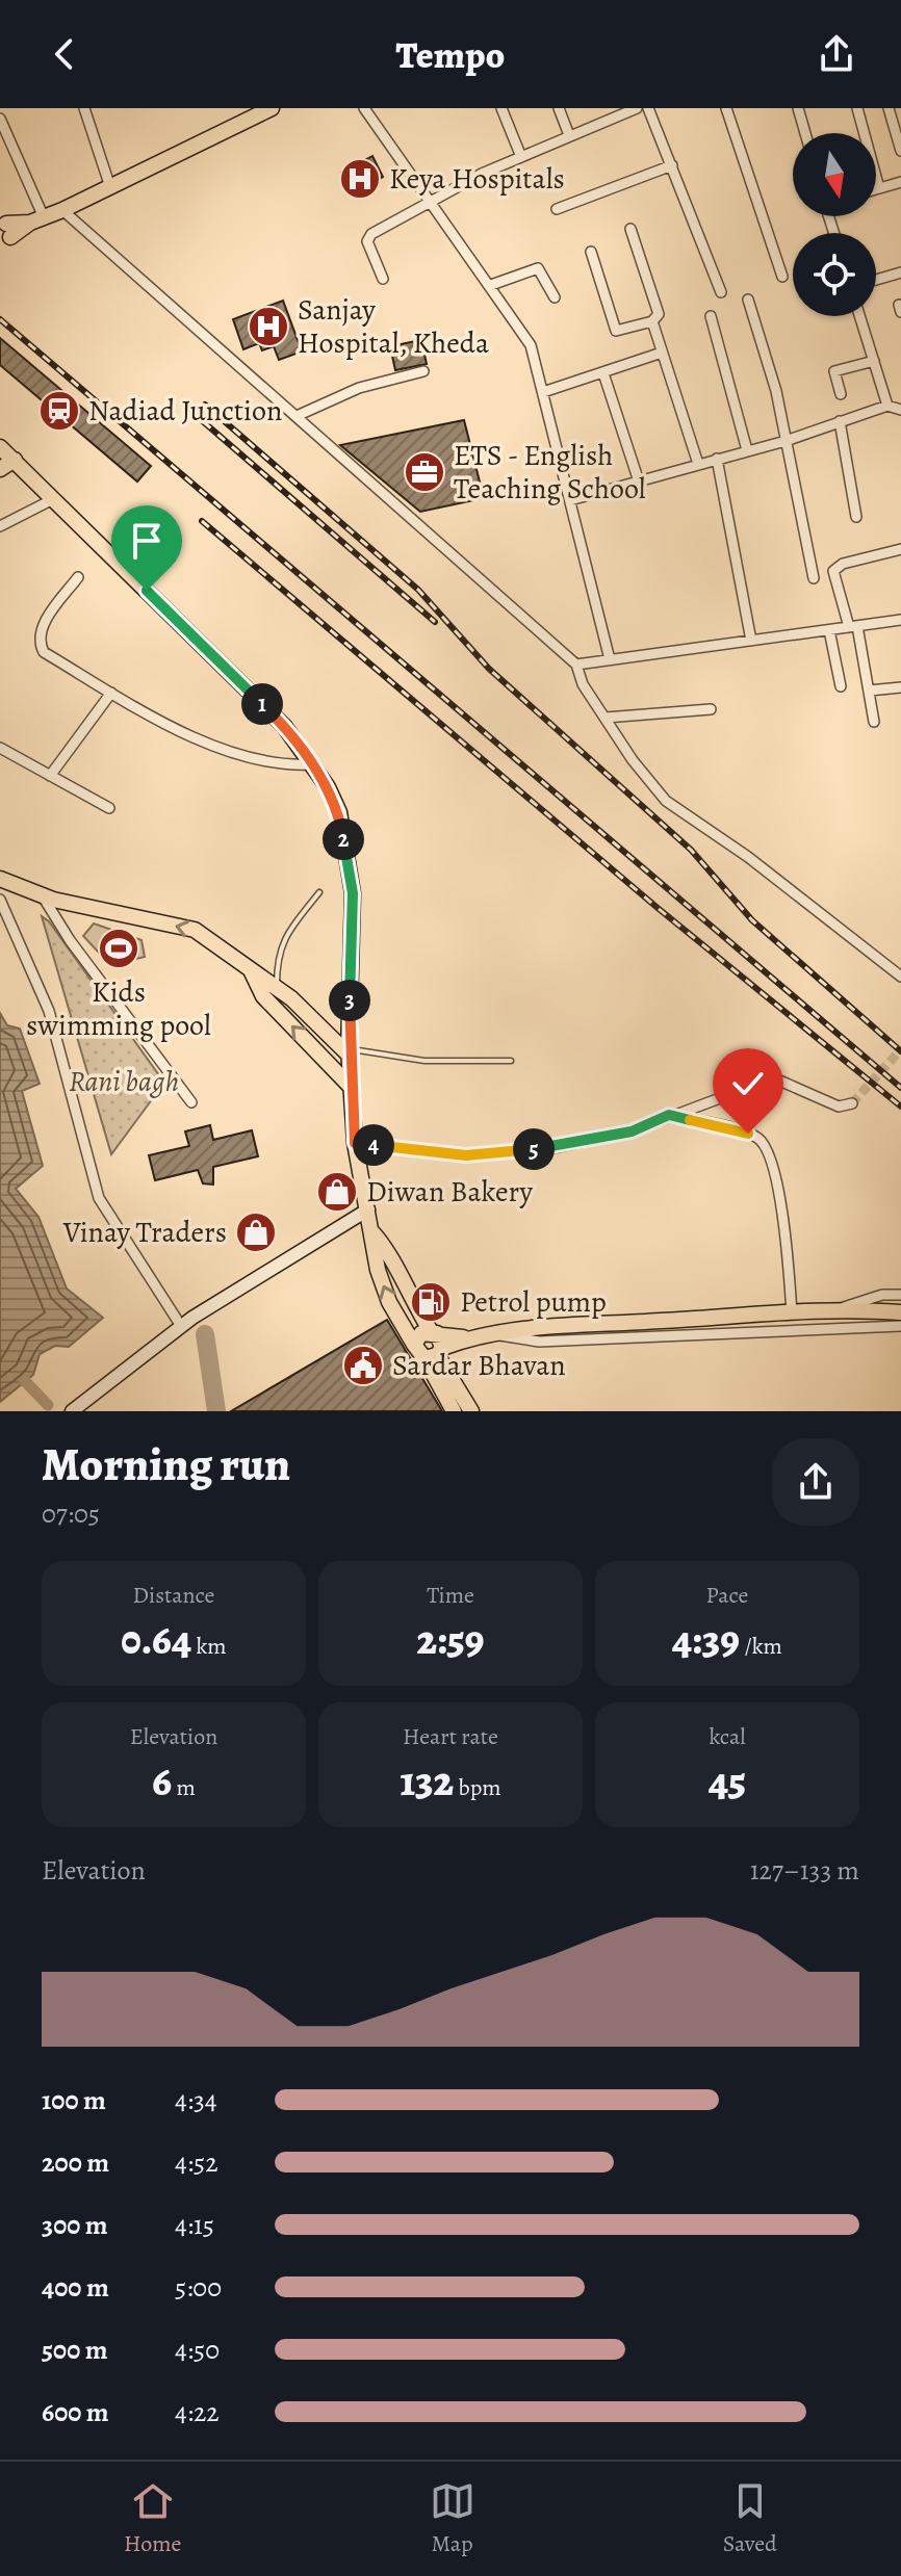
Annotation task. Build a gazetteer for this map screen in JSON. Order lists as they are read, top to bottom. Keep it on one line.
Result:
{"parks":["Rani bagh"],"places":{"hospital":["Keya Hospitals","Sanjay Hospital, Kheda"],"station":["Nadiad Junction"],"office":["ETS - English Teaching School"],"sports":["Kids swimming pool"],"shop":["Diwan Bakery","Vinay Traders"],"fuel station":["Petrol pump"],"public building":["Sardar Bhavan"]},"north":"bottom","page":{"header":"Tempo","pins":["1","2","3","4","5"],"heading":["Morning run","07:05"],"stats":[["Distance","0.64 km"],["Time","2:59"],["Pace","4:39 /km"],["Elevation","6 m"],["Heart rate","132 bpm"],["kcal","45"]],"chart":["Elevation","127–133 m"],"list":[{"name":"100 m","note":"4:34"},{"name":"200 m","note":"4:52"},{"name":"300 m","note":"4:15"},{"name":"400 m","note":"5:00"},{"name":"500 m","note":"4:50"},{"name":"600 m","note":"4:22"}],"tabs":["Home","Map","Saved"]}}
